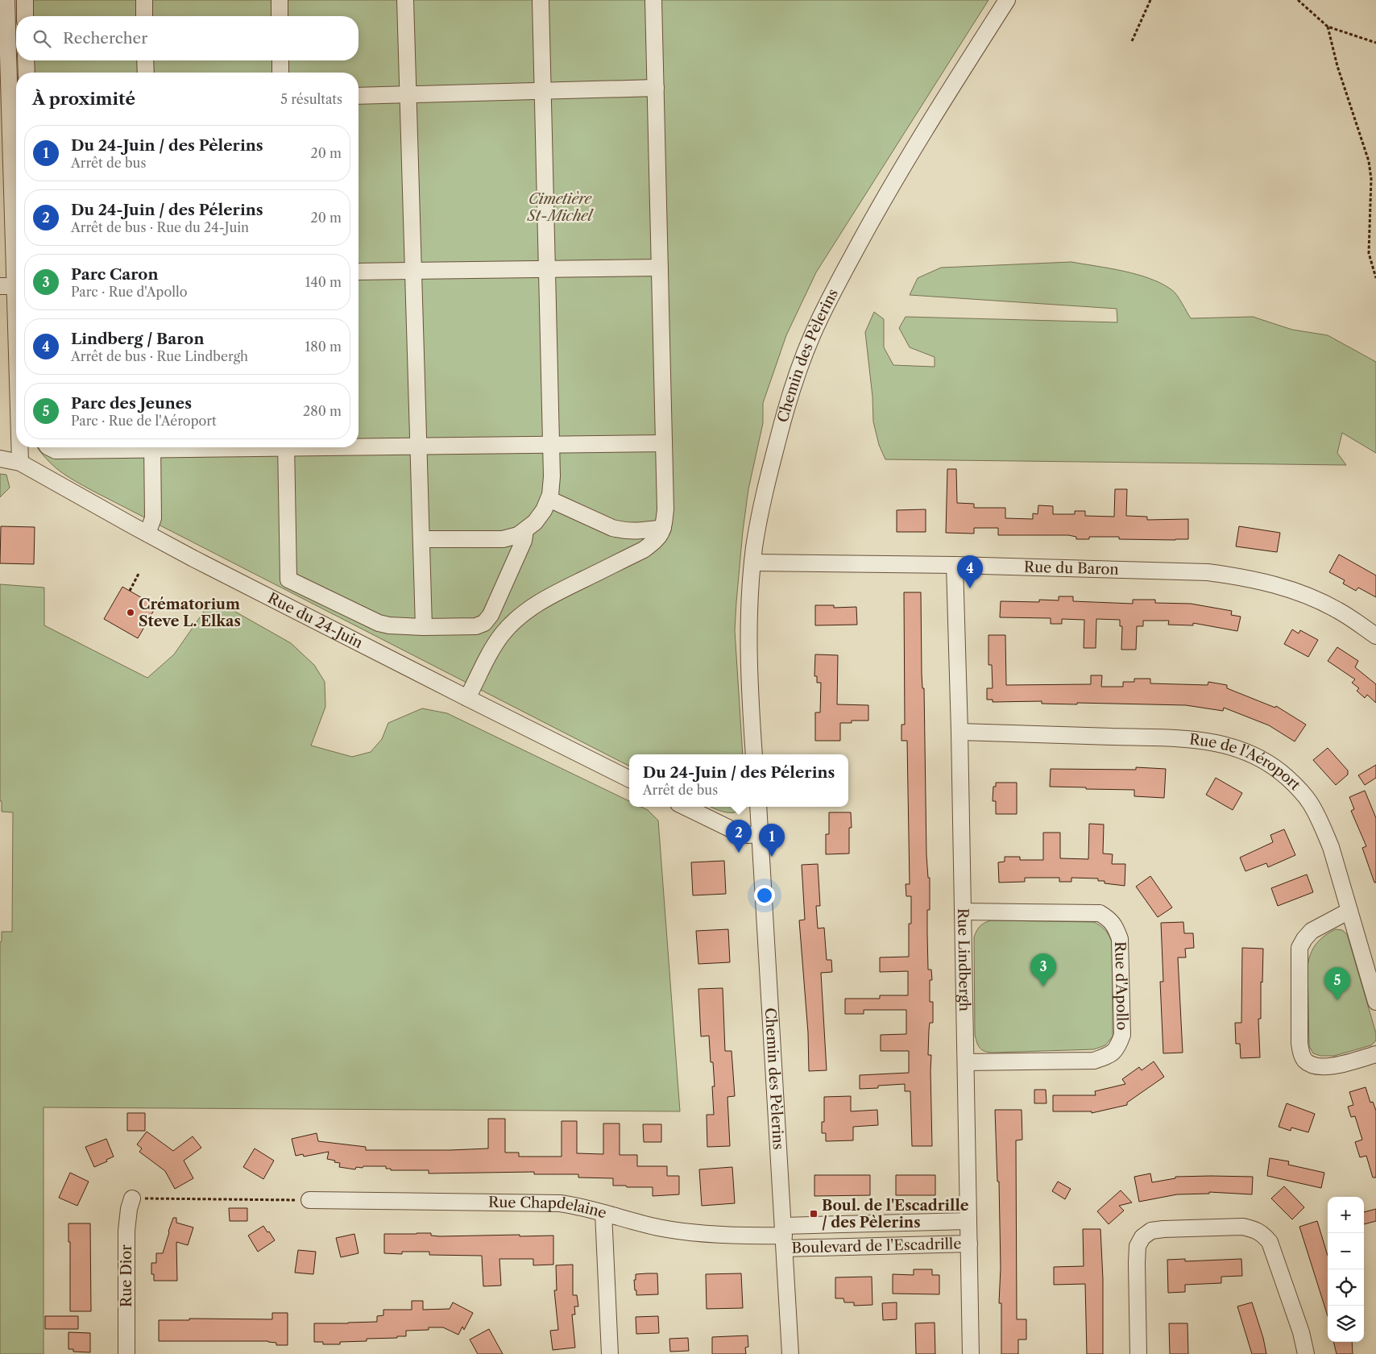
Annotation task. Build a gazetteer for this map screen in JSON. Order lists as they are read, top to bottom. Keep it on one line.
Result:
{"streets":{"street":["Chemin des Pèlerins","Rue du Baron","Rue du 24-Juin","Rue de l'Aéroport","Rue Lindbergh","Rue d'Apollo","Rue Chapdelaine","Boulevard de l'Escadrille","Rue Dior"]},"crossings":[["Chemin des Pèlerins","Rue du Baron"],["Chemin des Pèlerins","Rue Chapdelaine"],["Chemin des Pèlerins","Boulevard de l'Escadrille"],["Rue du Baron","Rue Lindbergh"],["Rue de l'Aéroport","Rue Lindbergh"],["Rue Lindbergh","Rue d'Apollo"],["Rue Lindbergh","Boulevard de l'Escadrille"],["Rue Chapdelaine","Boulevard de l'Escadrille"]],"parks":["Cimetière St-Michel"],"places":{"other":["Crématorium Steve L. Elkas"],"transit":["Boul. de l'Escadrille / des Pèlerins"]},"page":{"search":"Rechercher","heading":["À proximité","5 résultats"],"list":[{"mark":"1","name":"Du 24-Juin / des Pèlerins","note":"Arrêt de bus","value":"20 m"},{"mark":"2","name":"Du 24-Juin / des Pélerins","note":"Arrêt de bus · Rue du 24-Juin","value":"20 m"},{"mark":"3","name":"Parc Caron","note":"Parc · Rue d'Apollo","value":"140 m"},{"mark":"4","name":"Lindberg / Baron","note":"Arrêt de bus · Rue Lindbergh","value":"180 m"},{"mark":"5","name":"Parc des Jeunes","note":"Parc · Rue de l'Aéroport","value":"280 m"}],"pins":["4","2","1","3","5"],"popup":["Du 24-Juin / des Pélerins","Arrêt de bus"],"map_buttons":["+","−"]}}
